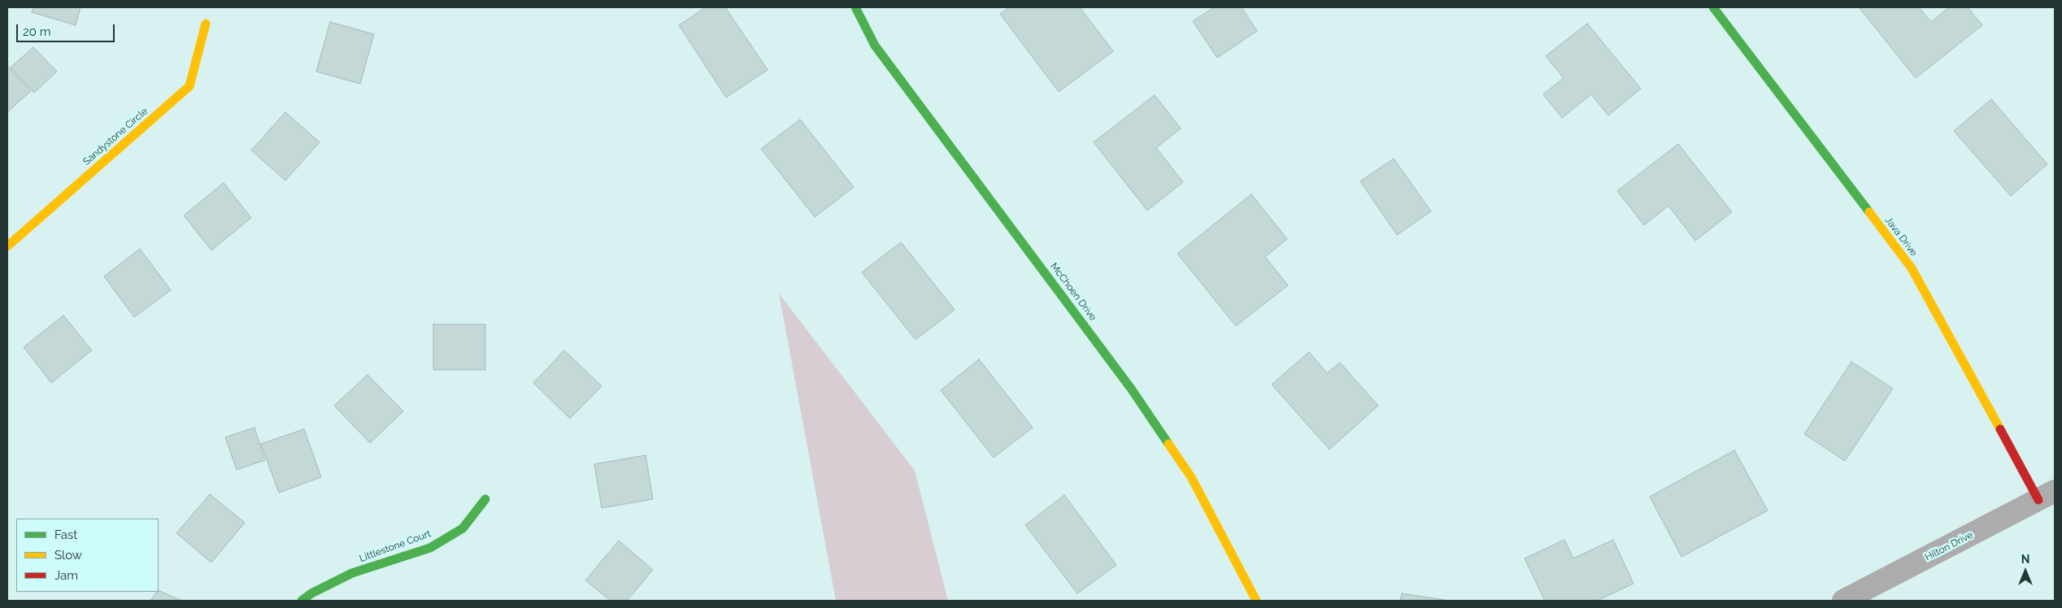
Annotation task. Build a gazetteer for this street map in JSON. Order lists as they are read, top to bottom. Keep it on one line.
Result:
{"streets":{"street":["Sandystone Circle","Java Drive","McChoen Drive","Littlestone Court","Hilton Drive"]},"crossings":[["Java Drive","Hilton Drive"]],"legend":["Fast","Slow","Jam"],"scale_bar":"20 m","north":"top"}
